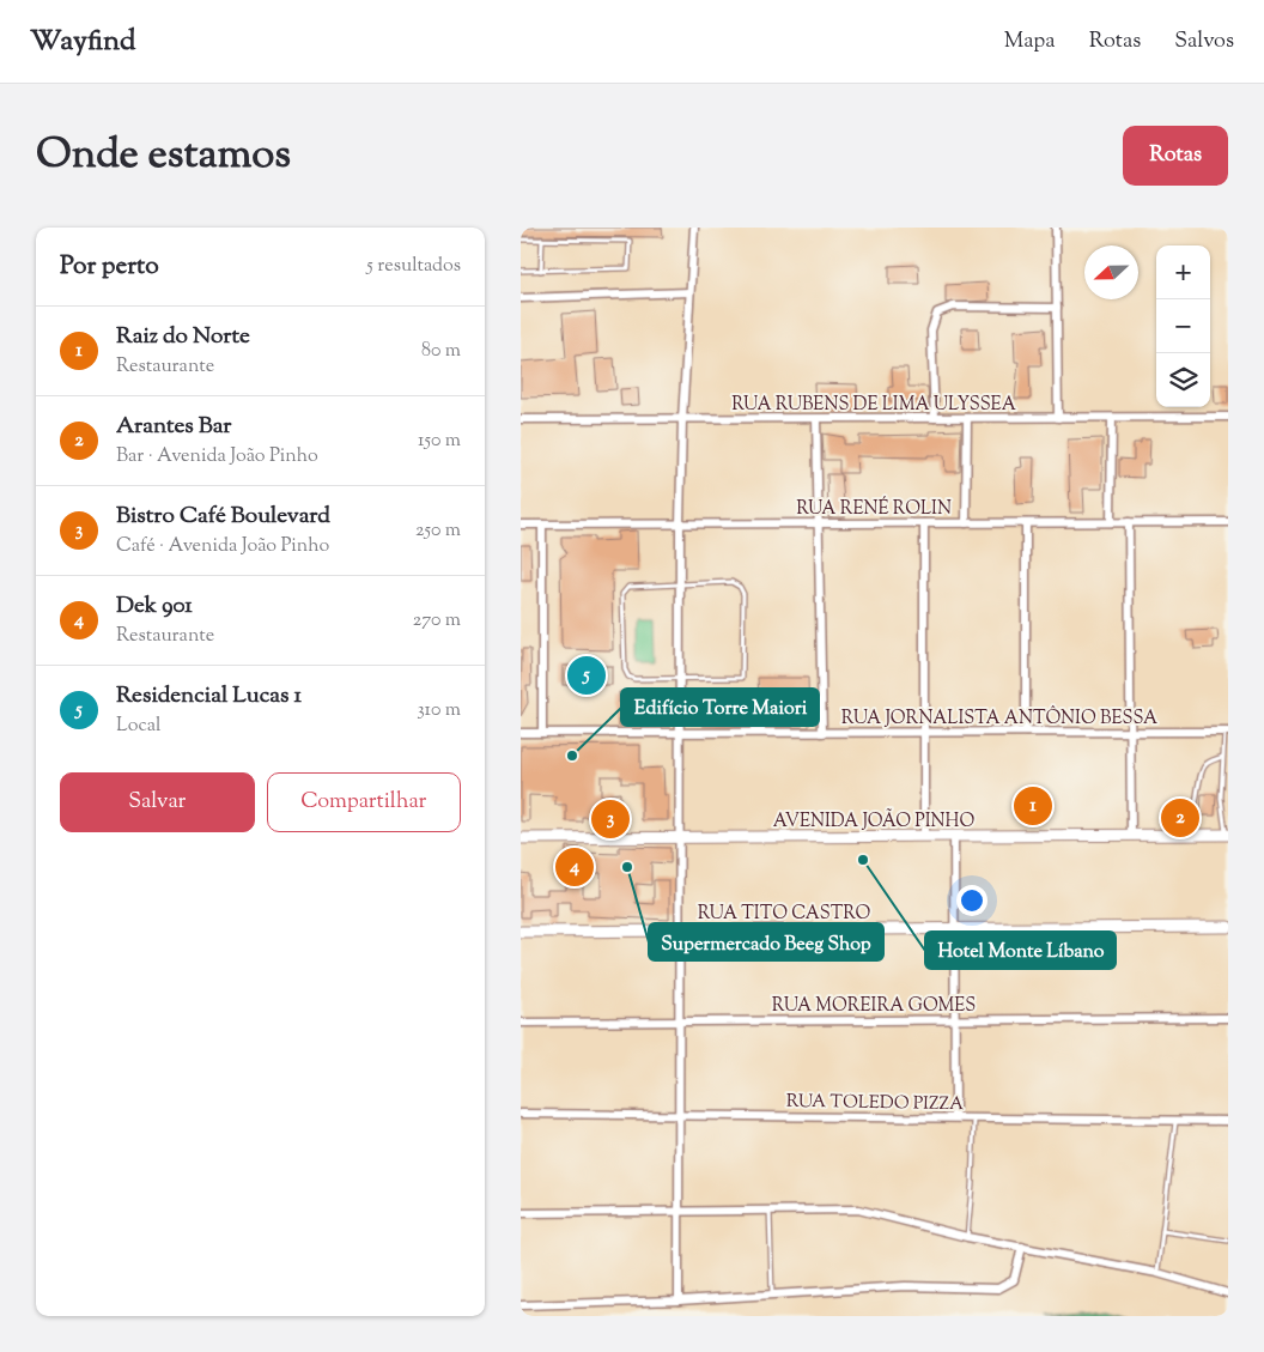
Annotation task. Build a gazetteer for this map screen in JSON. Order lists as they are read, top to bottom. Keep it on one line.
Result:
{"streets":{"main road":["AVENIDA JOÃO PINHO","RUA TITO CASTRO"],"street":["RUA RUBENS DE LIMA ULYSSEA","RUA RENÉ ROLIN","RUA JORNALISTA ANTÔNIO BESSA","RUA MOREIRA GOMES","RUA TOLEDO PIZZA"]},"places":["Edifício Torre Maiori","Hotel Monte Líbano","Supermercado Beeg Shop"],"north":"left","page":{"header":"Wayfind","nav":["Mapa","Rotas","Salvos"],"title":"Onde estamos","buttons":["Rotas",["Salvar","Compartilhar"]],"heading":["Por perto","5 resultados"],"map_buttons":["+","−"],"list":[{"mark":"1","name":"Raiz do Norte","note":"Restaurante","value":"80 m"},{"mark":"2","name":"Arantes Bar","note":"Bar · Avenida João Pinho","value":"150 m"},{"mark":"3","name":"Bistro Café Boulevard","note":"Café · Avenida João Pinho","value":"250 m"},{"mark":"4","name":"Dek 901","note":"Restaurante","value":"270 m"},{"mark":"5","name":"Residencial Lucas 1","note":"Local","value":"310 m"}],"pins":["5","1","2","3","4"]}}
